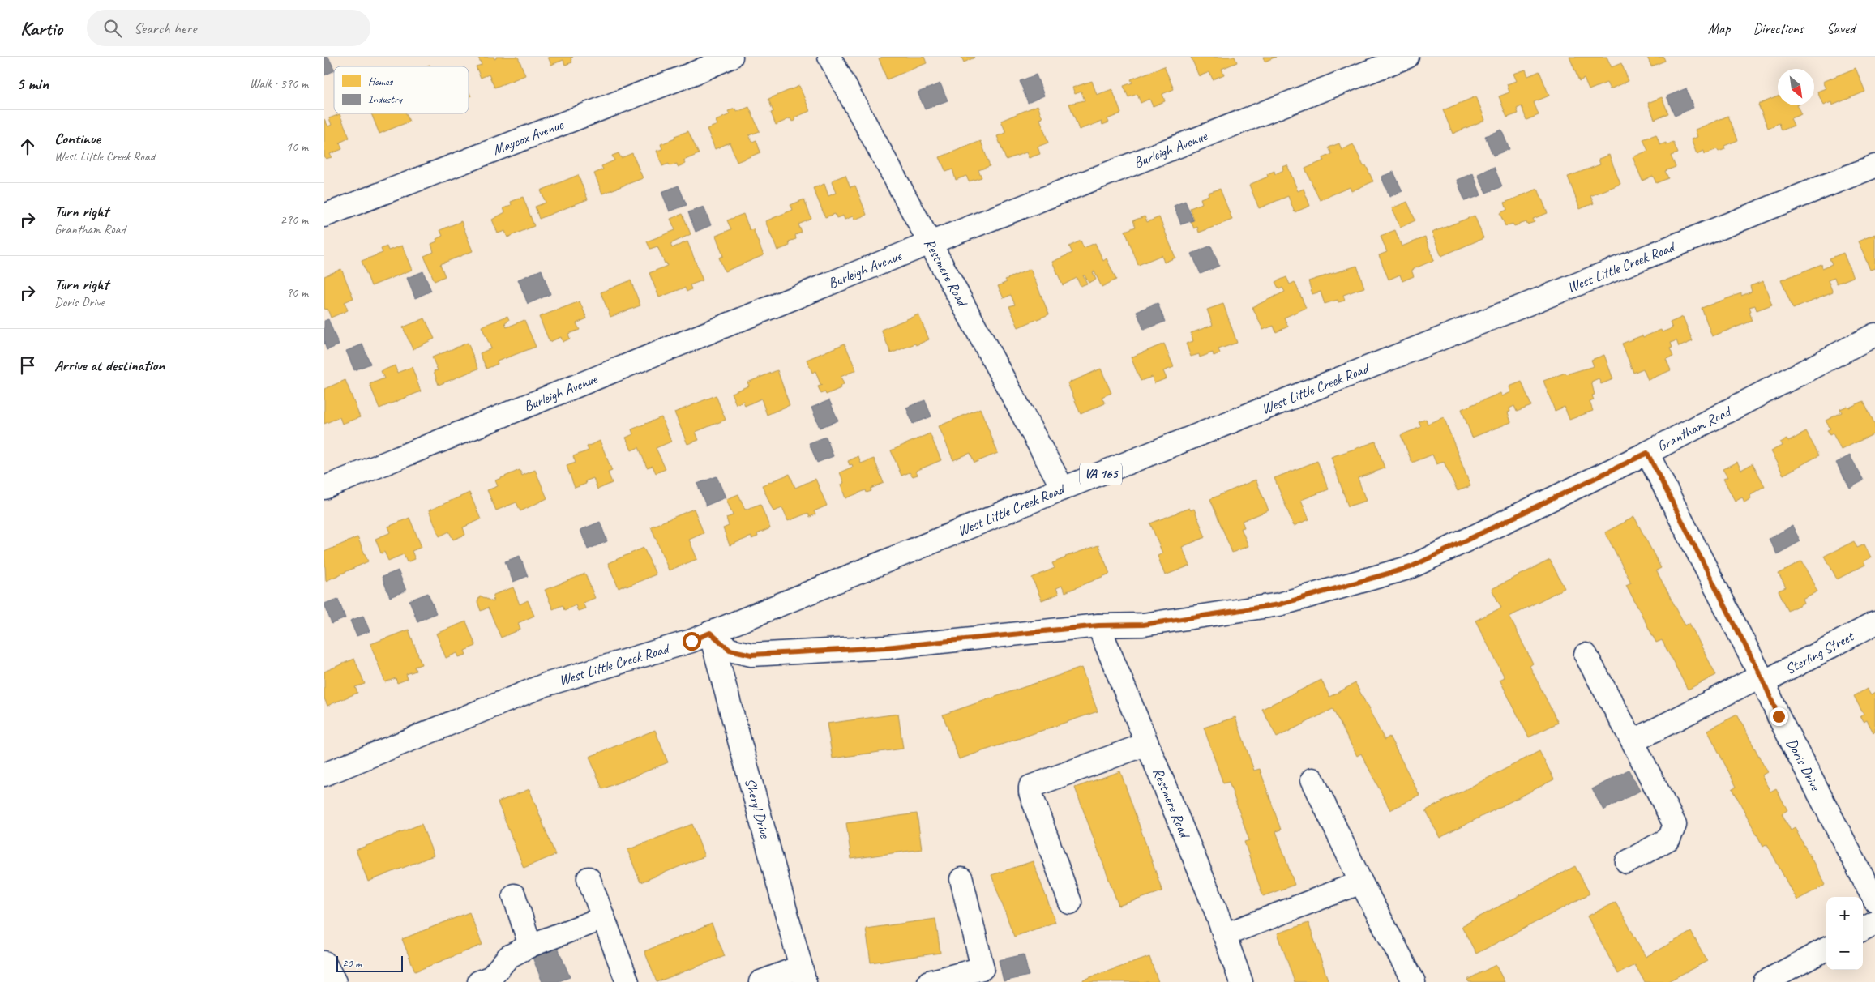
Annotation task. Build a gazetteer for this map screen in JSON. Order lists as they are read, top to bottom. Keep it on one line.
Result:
{"streets":{"street":["Maycox Avenue","Burleigh Avenue","West Little Creek Road","Restmere Road","Grantham Road","VA 165","Sterling Street","Doris Drive","Sheryl Drive"]},"crossings":[["Burleigh Avenue","Restmere Road"],["West Little Creek Road","Restmere Road"],["West Little Creek Road","Grantham Road"],["West Little Creek Road","Sheryl Drive"],["Restmere Road","Grantham Road"],["Grantham Road","Doris Drive"],["Grantham Road","Sheryl Drive"],["Sterling Street","Doris Drive"]],"legend":["Homes","Industry"],"scale_bar":"20 m","north":"bottom right","page":{"header":"Kartio","search":"Search here","nav":["Map","Directions","Saved"],"heading":["5 min","Walk · 390 m"],"list":[["Continue","West Little Creek Road","10 m"],["Turn right","Grantham Road","290 m"],["Turn right","Doris Drive","90 m"],"Arrive at destination"],"map_buttons":["+","−"],"scale":"20 m"}}
